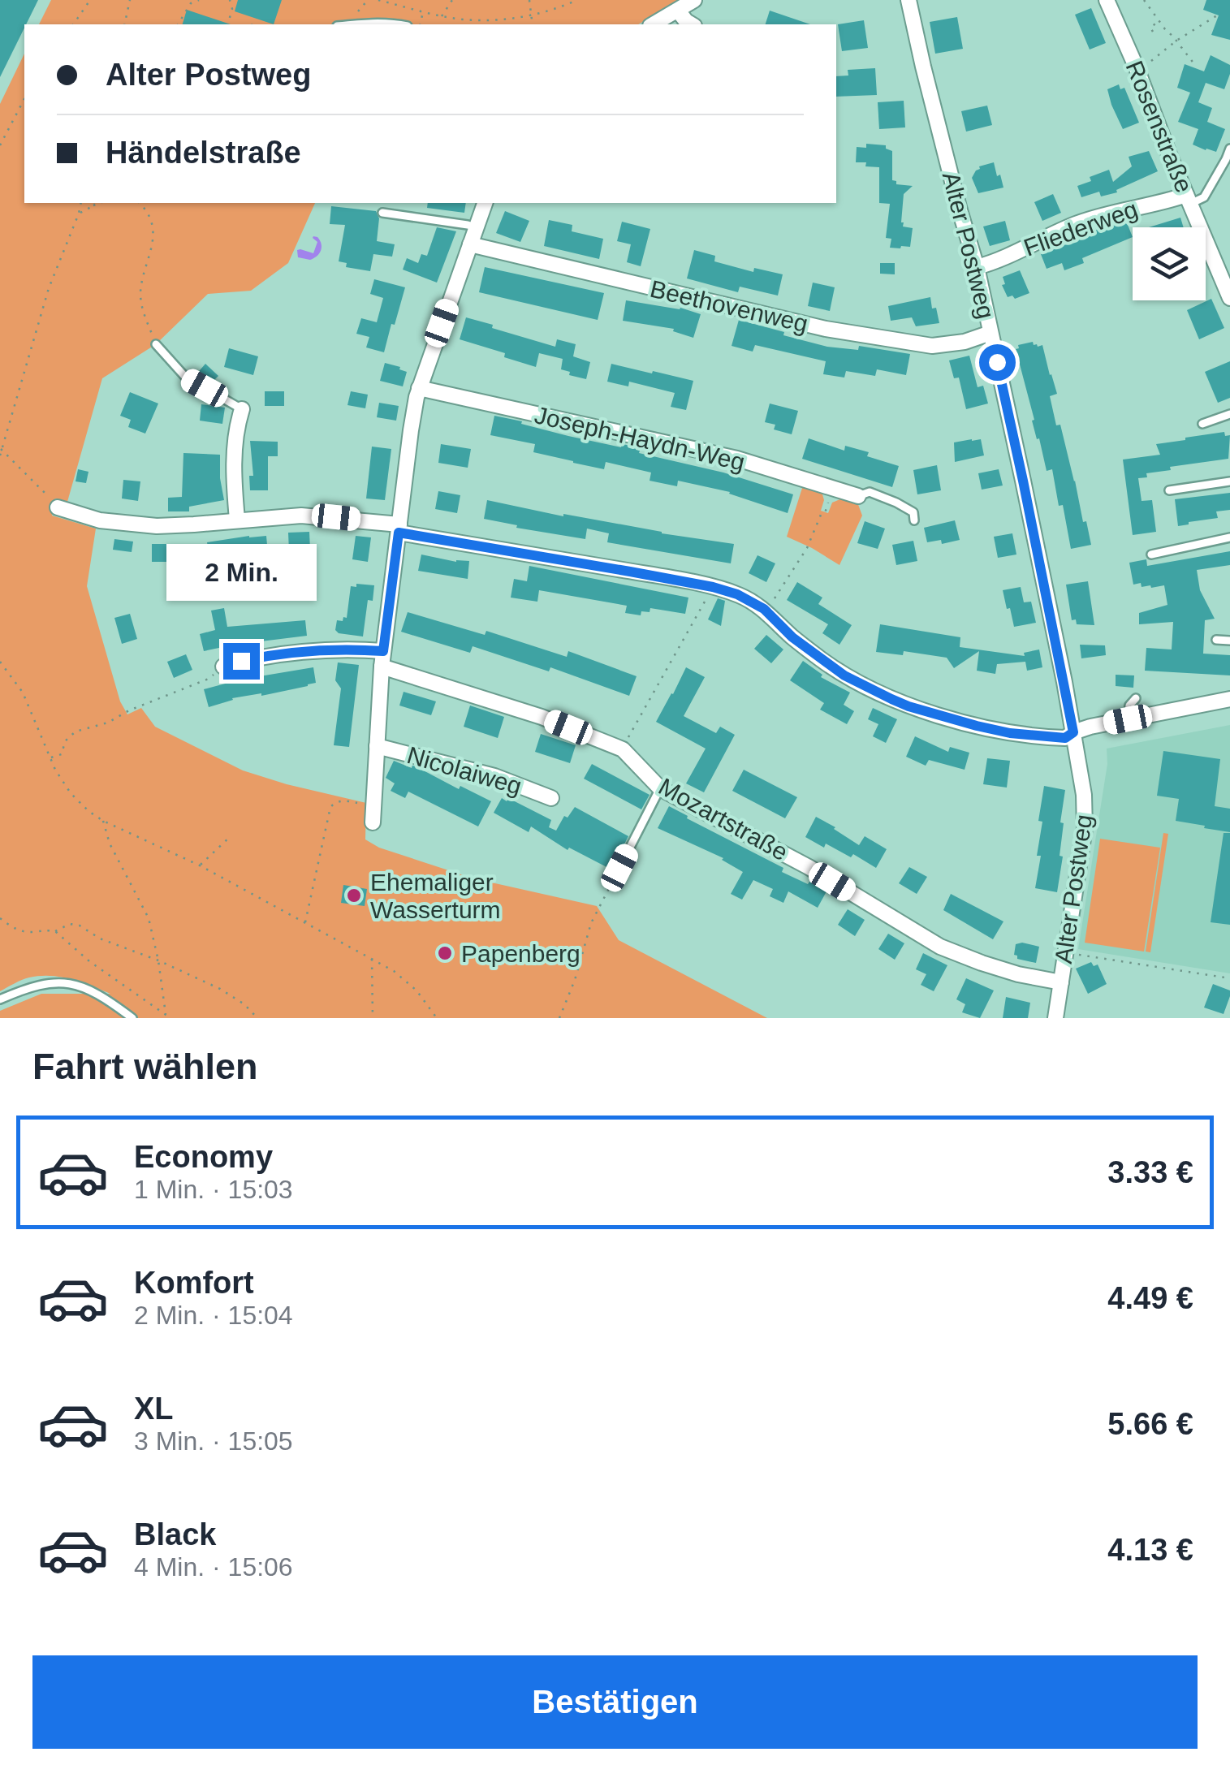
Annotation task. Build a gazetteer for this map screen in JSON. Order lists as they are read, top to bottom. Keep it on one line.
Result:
{"streets":{"street":["Rosenstraße","Fliederweg","Alter Postweg","Beethovenweg","Joseph-Haydn-Weg","Nicolaiweg","Mozartstraße"]},"crossings":[["Rosenstraße","Fliederweg"],["Fliederweg","Alter Postweg"],["Alter Postweg","Beethovenweg"],["Alter Postweg","Mozartstraße"]],"places":["Ehemaliger Wasserturm","Papenberg"],"page":{"banner":["Alter Postweg","Händelstraße"],"bubble":"2 Min.","heading":"Fahrt wählen","list":[{"name":"Economy","note":"1 Min. · 15:03","value":"3.33 €"},{"name":"Komfort","note":"2 Min. · 15:04","value":"4.49 €"},{"name":"XL","note":"3 Min. · 15:05","value":"5.66 €"},{"name":"Black","note":"4 Min. · 15:06","value":"4.13 €"}],"buttons":"Bestätigen"}}
